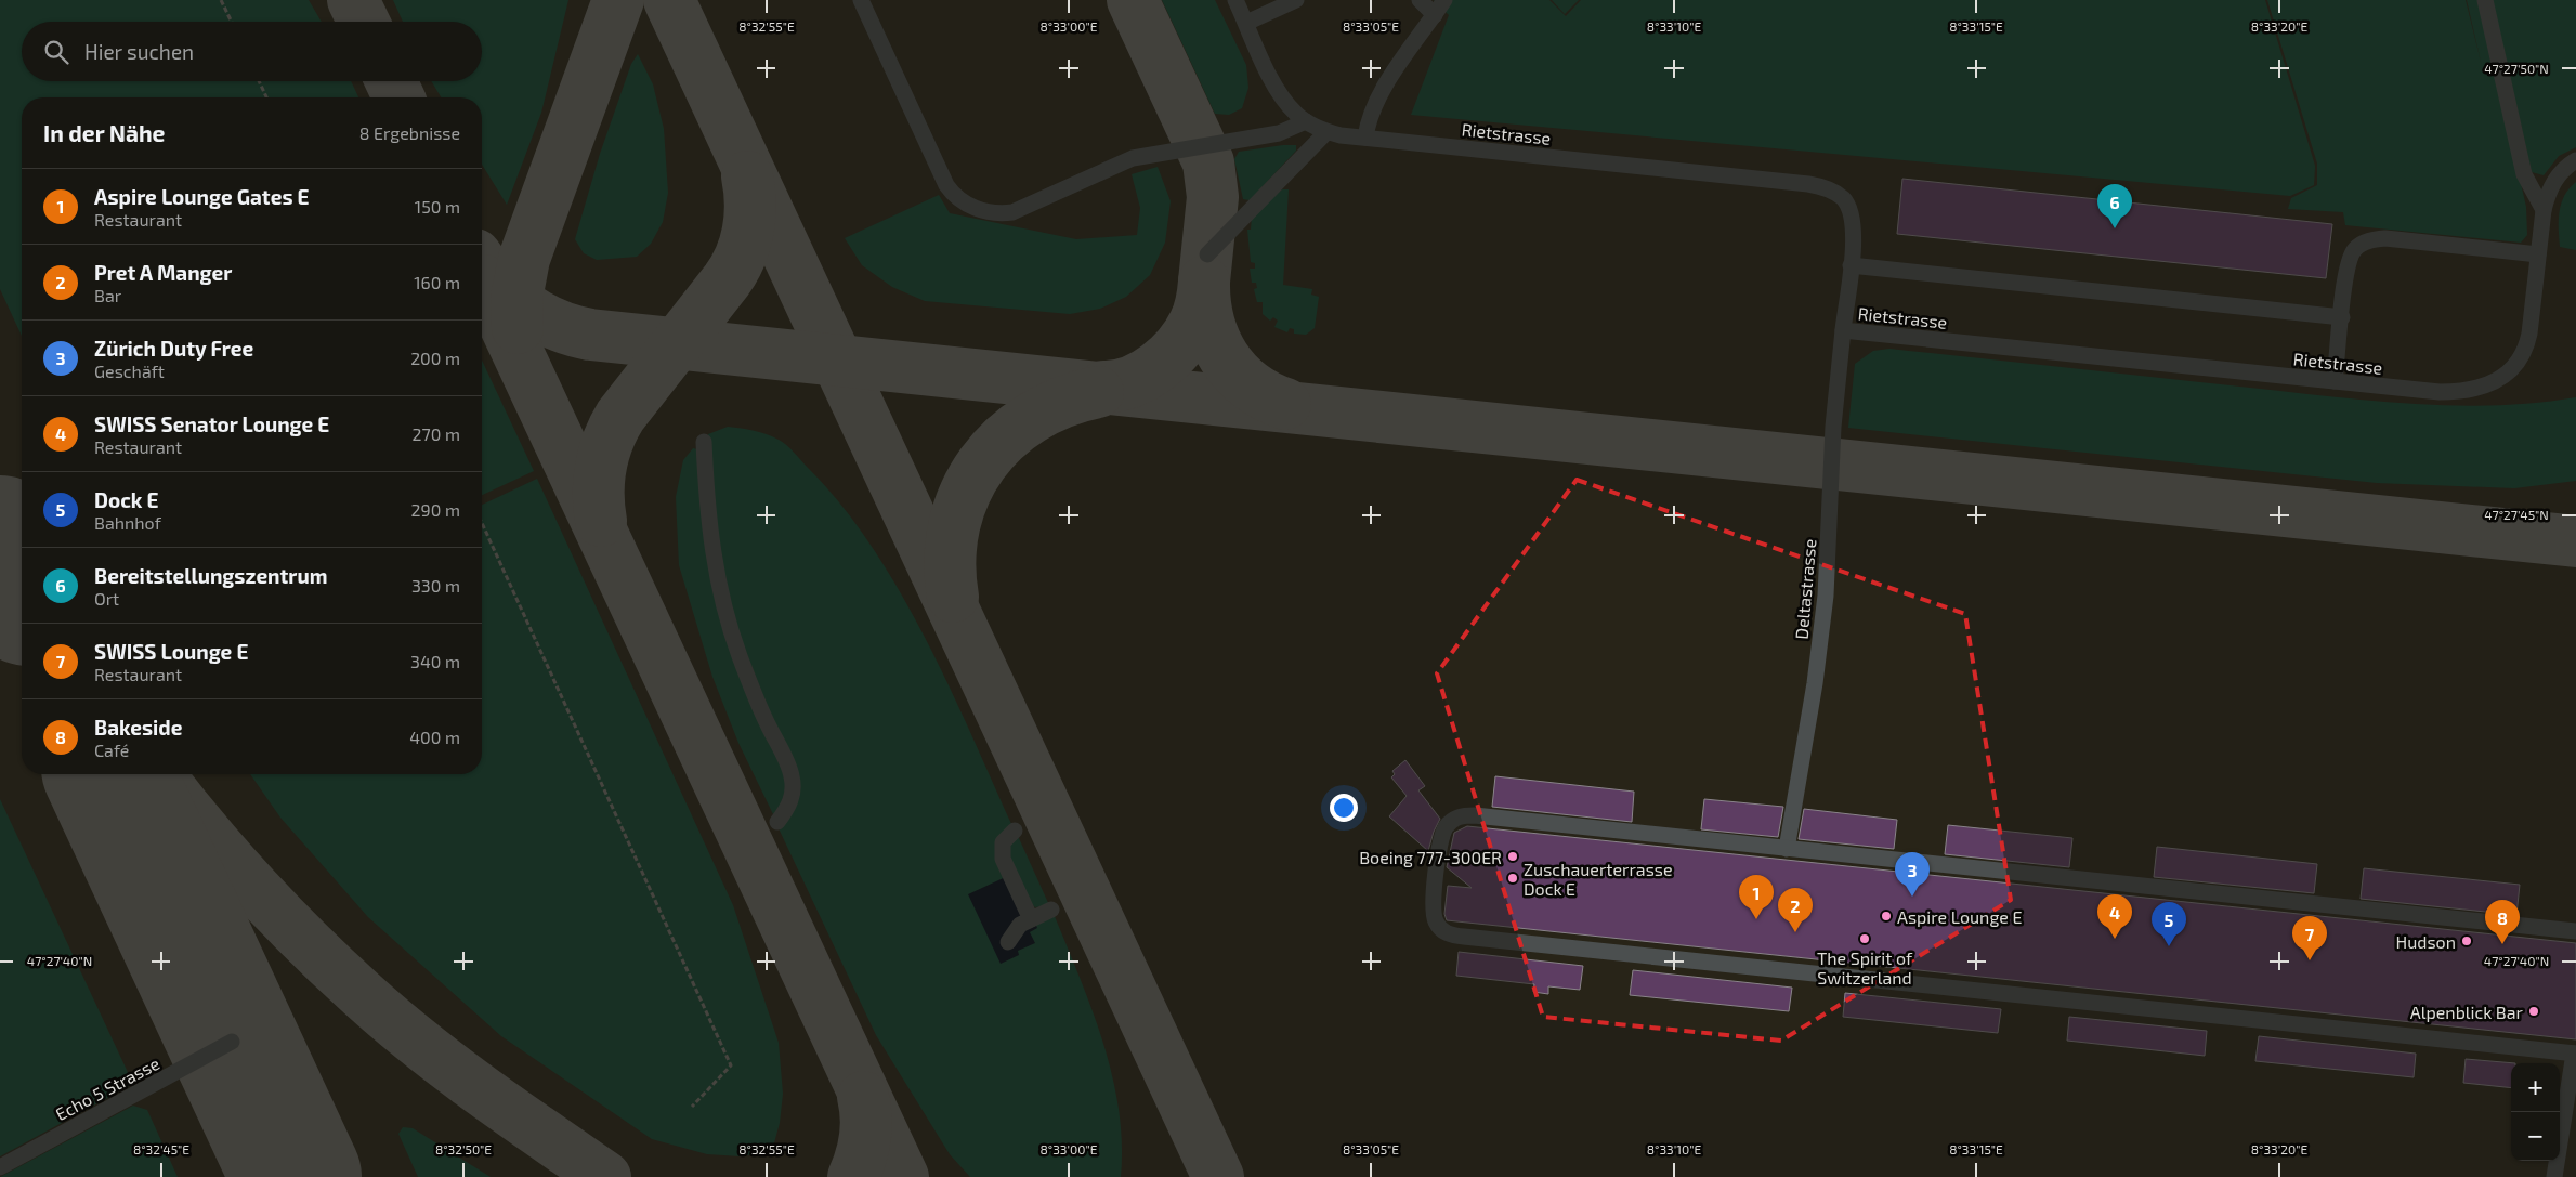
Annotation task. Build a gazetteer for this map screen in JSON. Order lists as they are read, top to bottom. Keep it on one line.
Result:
{"streets":{"lane":["Rietstrasse","Deltastrasse","Echo 5 Strasse"]},"crossings":[["Rietstrasse","Deltastrasse"]],"places":["Boeing 777-300ER","Zuschauerterrasse Dock E","Aspire Lounge E","The Spirit of Switzerland","Hudson","Alpenblick Bar"],"page":{"search":"Hier suchen","heading":["In der Nähe","8 Ergebnisse"],"list":[{"mark":"1","name":"Aspire Lounge Gates E","note":"Restaurant","value":"150 m"},{"mark":"2","name":"Pret A Manger","note":"Bar","value":"160 m"},{"mark":"3","name":"Zürich Duty Free","note":"Geschäft","value":"200 m"},{"mark":"4","name":"SWISS Senator Lounge E","note":"Restaurant","value":"270 m"},{"mark":"5","name":"Dock E","note":"Bahnhof","value":"290 m"},{"mark":"6","name":"Bereitstellungszentrum","note":"Ort","value":"330 m"},{"mark":"7","name":"SWISS Lounge E","note":"Restaurant","value":"340 m"},{"mark":"8","name":"Bakeside","note":"Café","value":"400 m"}],"pins":["6","3","1","2","4","8","5","7"],"map_buttons":["+","−"]},"coordinates":["8°32'55\"E","8°33'00\"E","8°33'05\"E","8°33'10\"E","8°33'15\"E","8°33'20\"E","47°27'50\"N","47°27'45\"N","47°27'40\"N","8°32'45\"E","8°32'50\"E"]}
